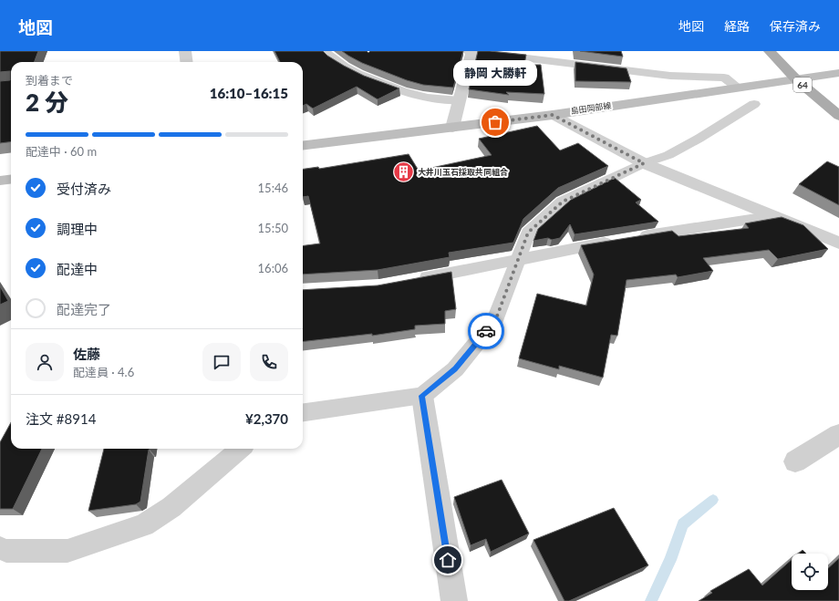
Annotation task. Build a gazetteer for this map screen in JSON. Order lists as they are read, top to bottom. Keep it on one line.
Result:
{"streets":{"main road":["64","島田岡部線"]},"crossings":[["64","島田岡部線"]],"places":{"other":["静岡 大勝軒"],"building":["大井川玉石採取共同組合"]},"page":{"header":"地図","nav":["地図","経路","保存済み"],"bubble":"静岡 大勝軒","heading":["2 分","到着まで","16:10–16:15"],"panel":["佐藤","配達員 · 4.6","注文 #8914","¥2,370"],"bar":"配達中 · 60 m","list":[["受付済み","15:46"],["調理中","15:50"],["配達中","16:06"],"配達完了"]}}
